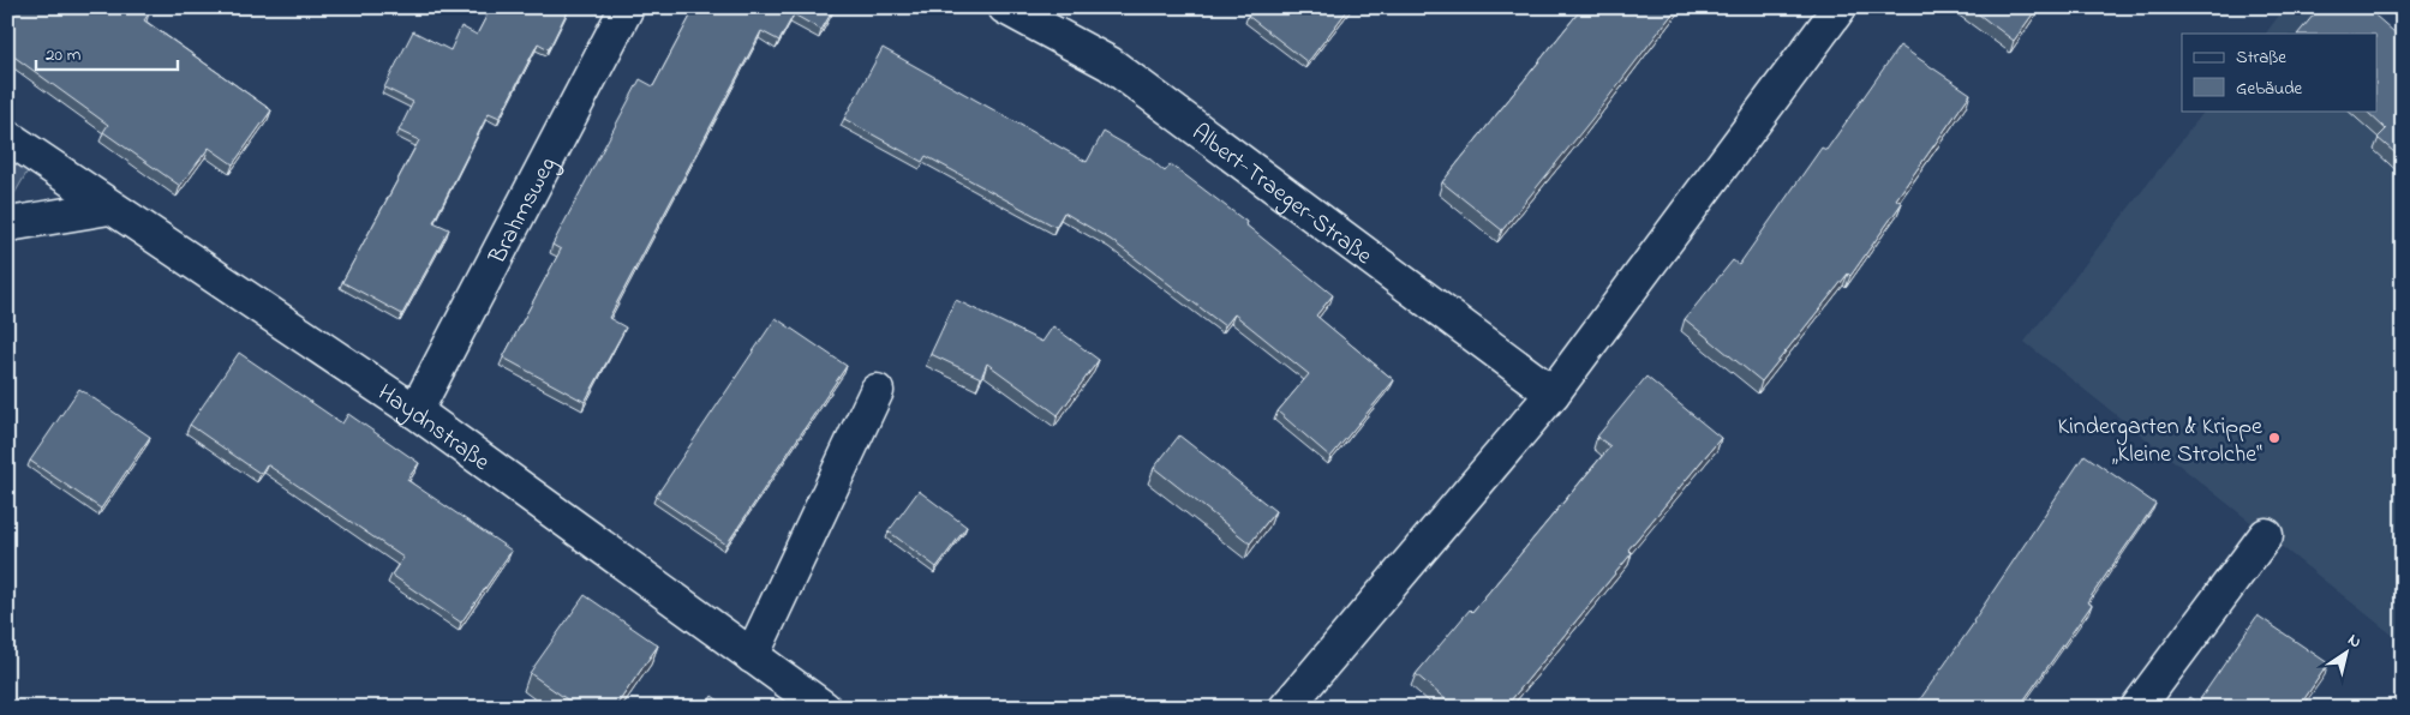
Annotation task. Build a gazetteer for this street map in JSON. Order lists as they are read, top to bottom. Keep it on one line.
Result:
{"streets":{"street":["Albert-Traeger-Straße","Brahmsweg","Haydnstraße"]},"crossings":[["Brahmsweg","Haydnstraße"]],"places":["Kindergarten & Krippe „Kleine Strolche“"],"legend":["Straße","Gebäude"],"scale_bar":"20 m","north":"top right"}
